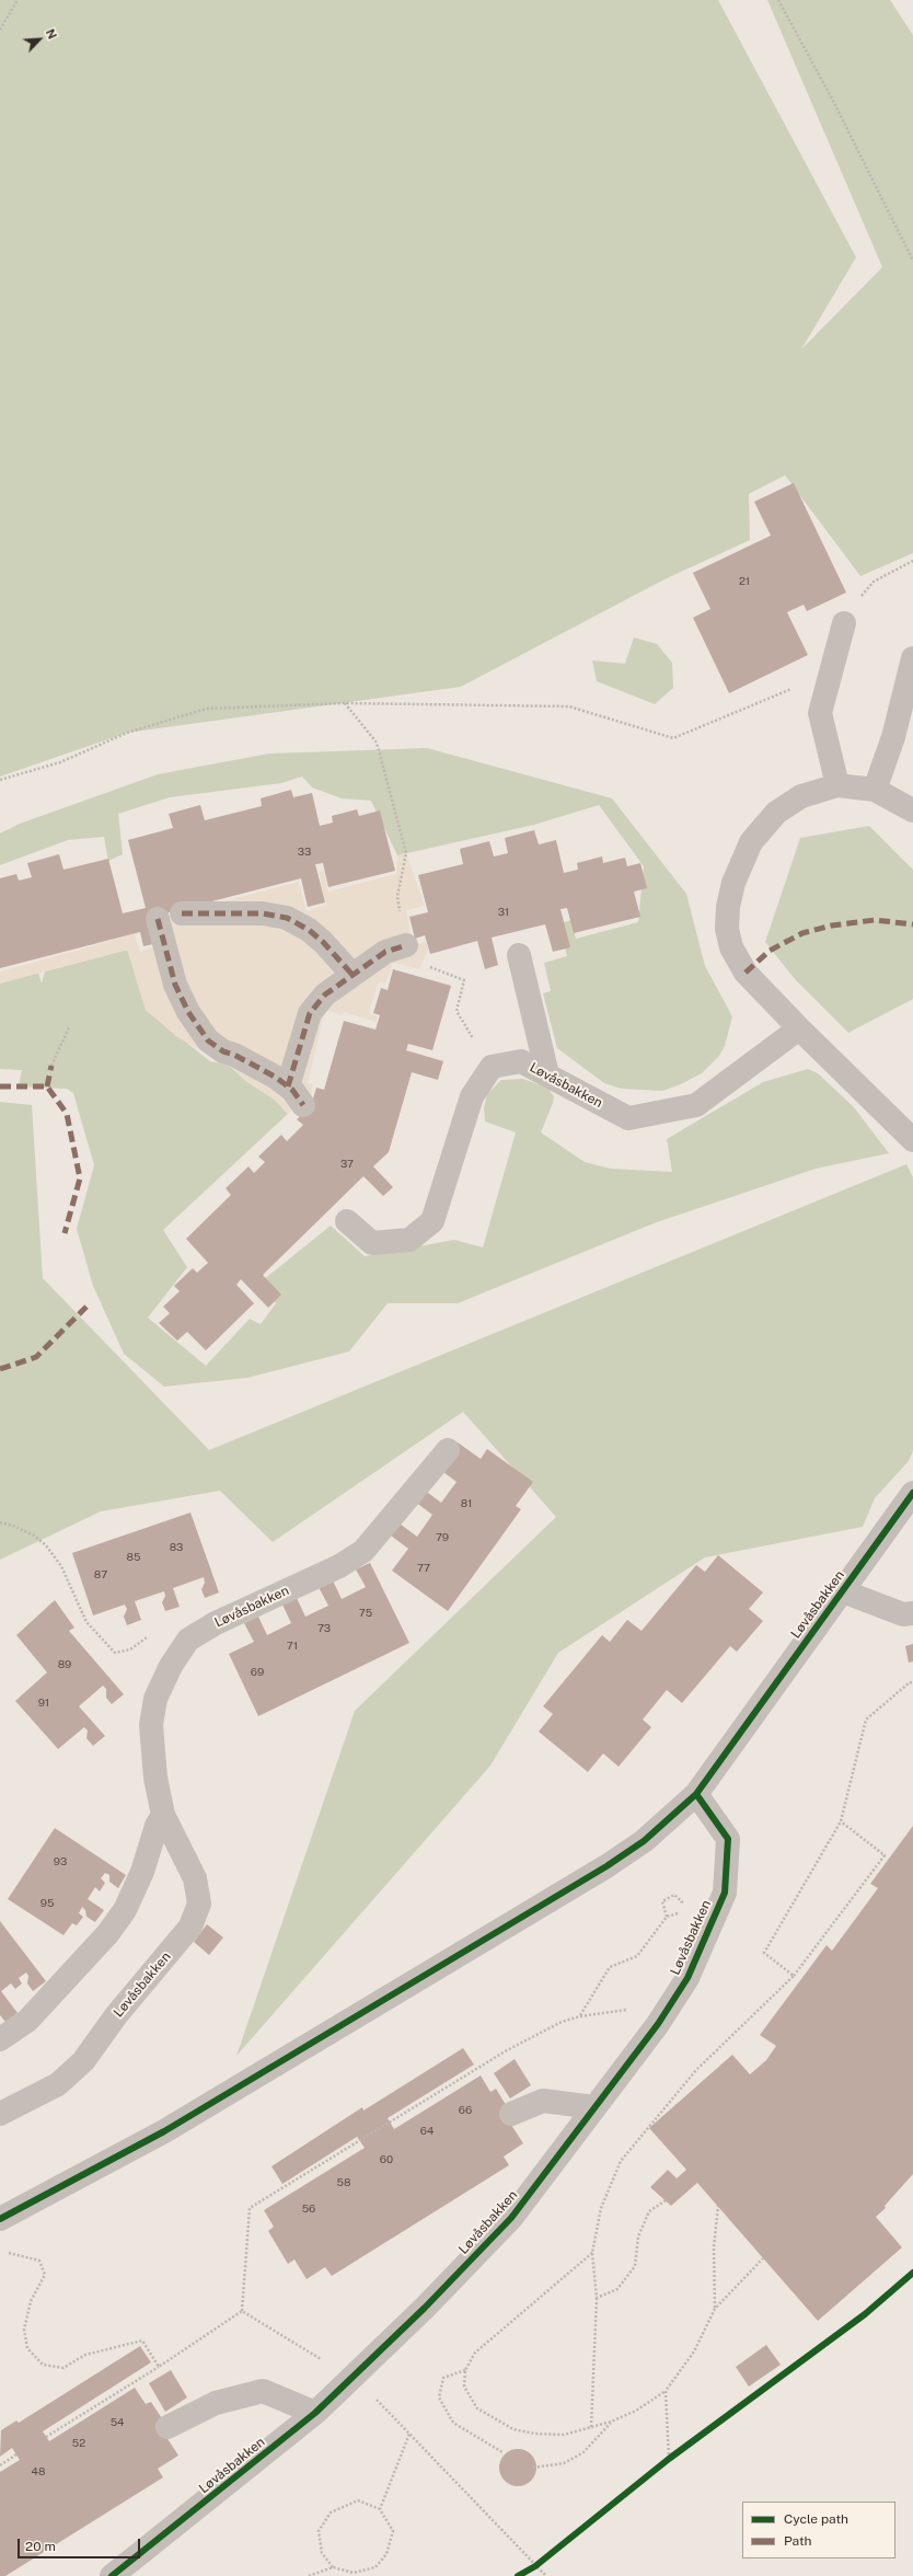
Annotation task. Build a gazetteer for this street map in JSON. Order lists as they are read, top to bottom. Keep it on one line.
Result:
{"streets":{"street":["Løvåsbakken"]},"house_numbers":["21","33","31","37","81","79","83","85","77","87","75","73","71","89","69","91","93","95","66","64","60","58","56","54","52","48"],"legend":["Cycle path","Path"],"scale_bar":"20 m","north":"top right"}
